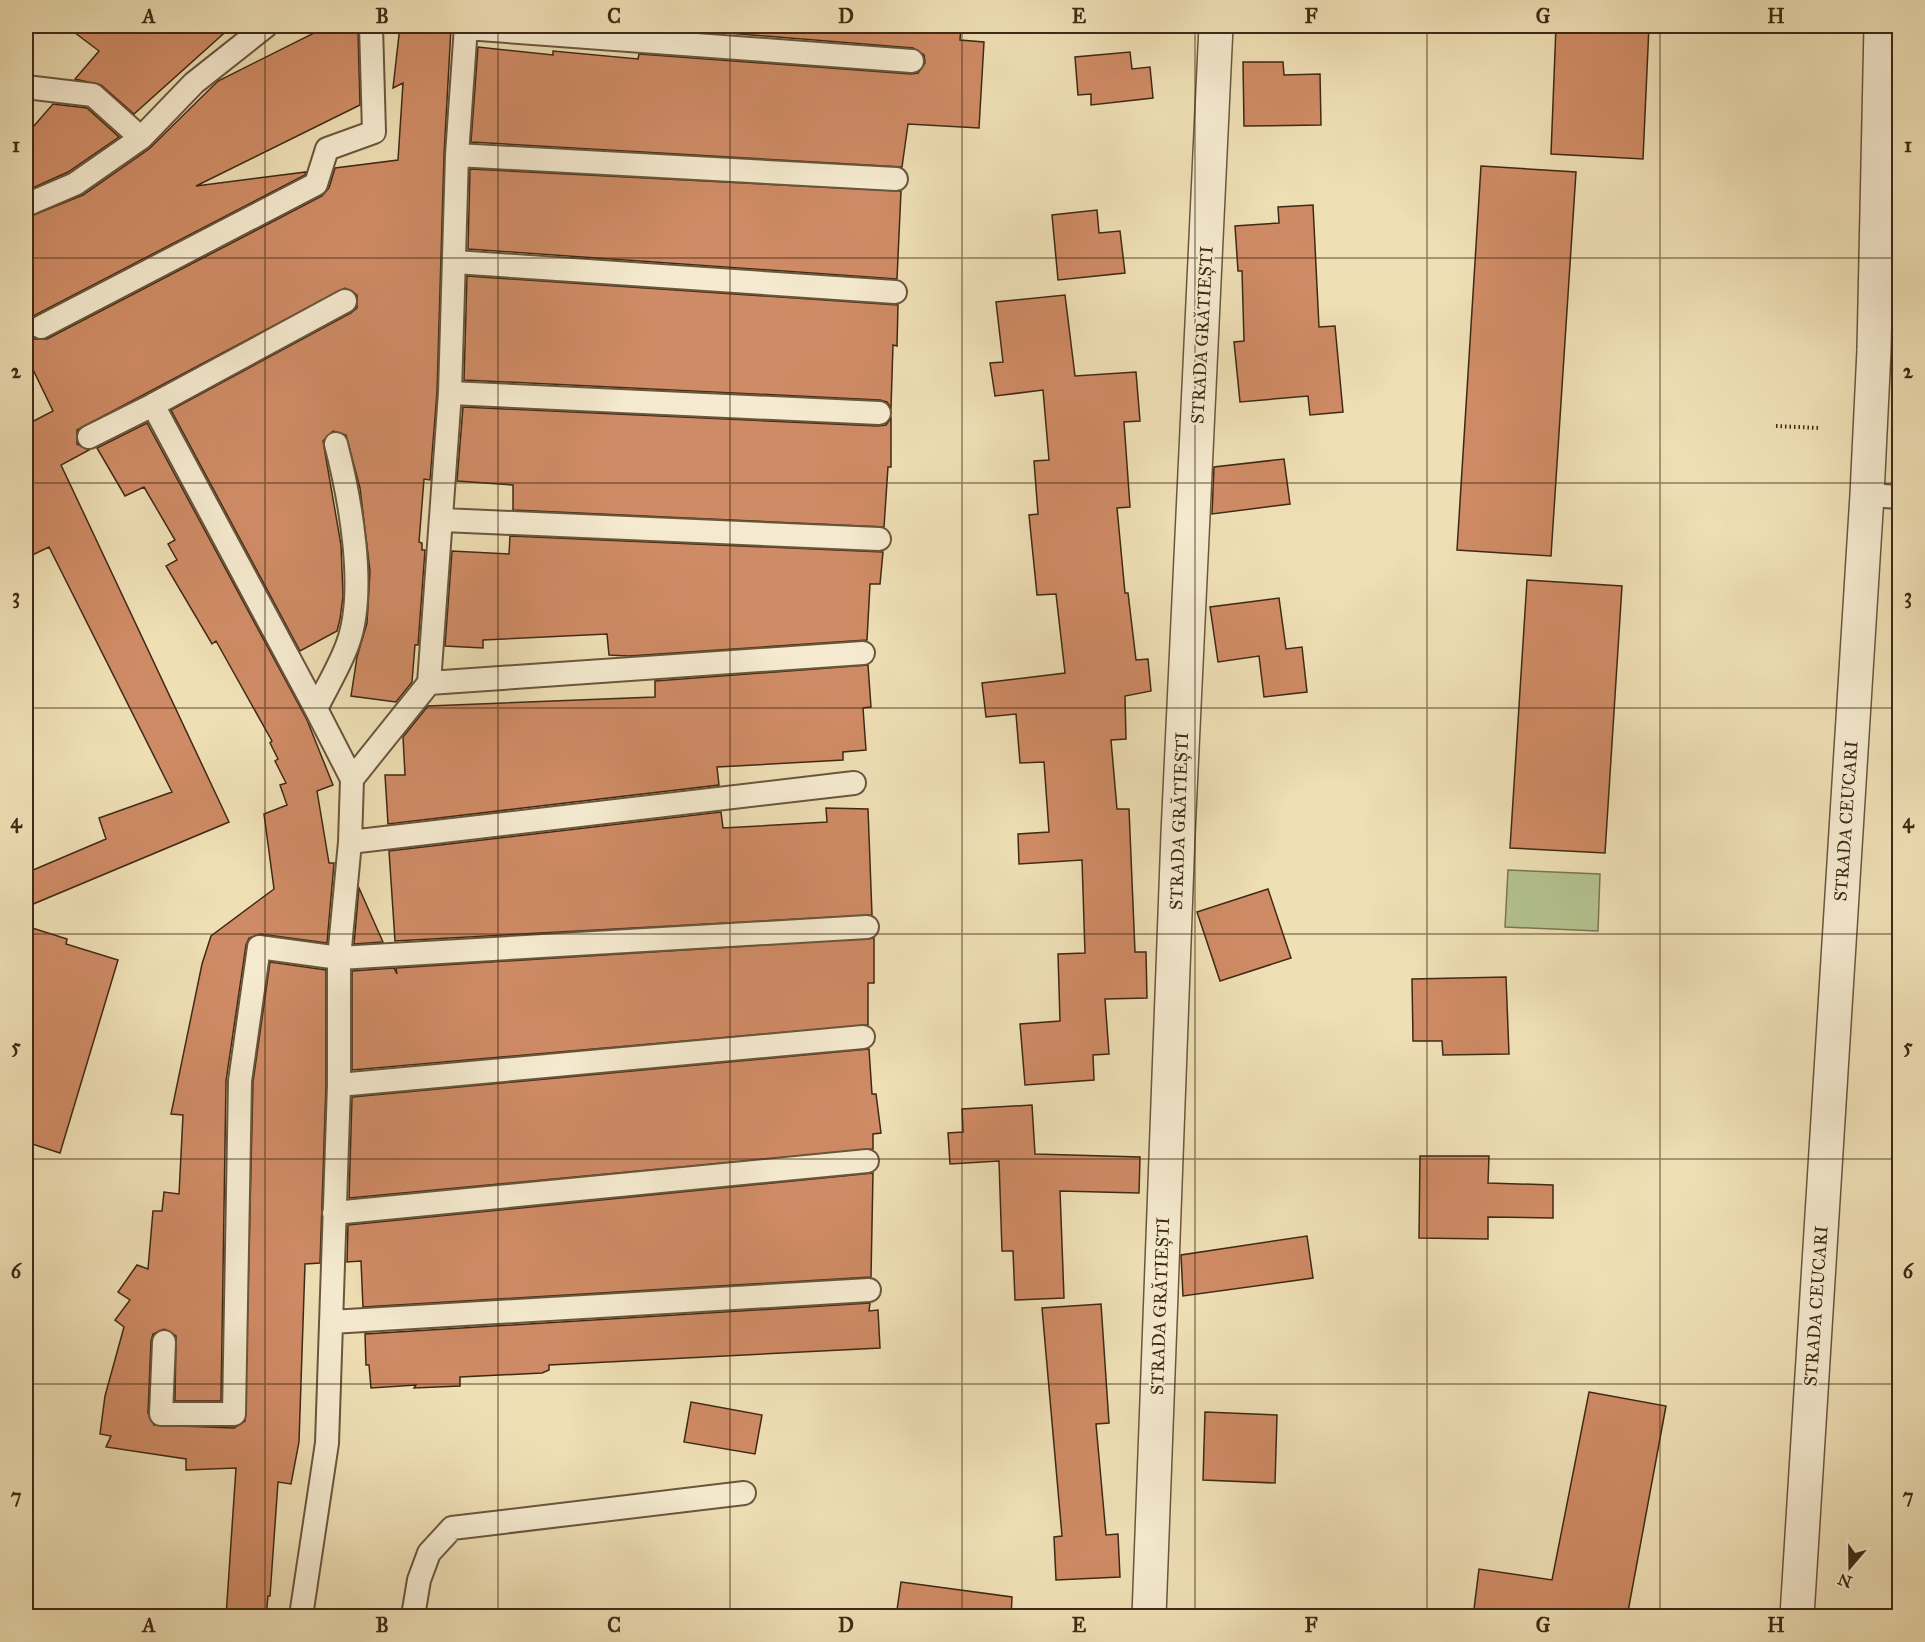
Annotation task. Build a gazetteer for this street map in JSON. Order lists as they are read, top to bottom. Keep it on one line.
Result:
{"streets":{"street":["STRADA GRĂTIEȘTI","STRADA CEUCARI"]},"north":"bottom","grid":{"columns":["A","B","C","D","E","F","G","H"],"rows":["1","2","3","4","5","6","7"]}}
